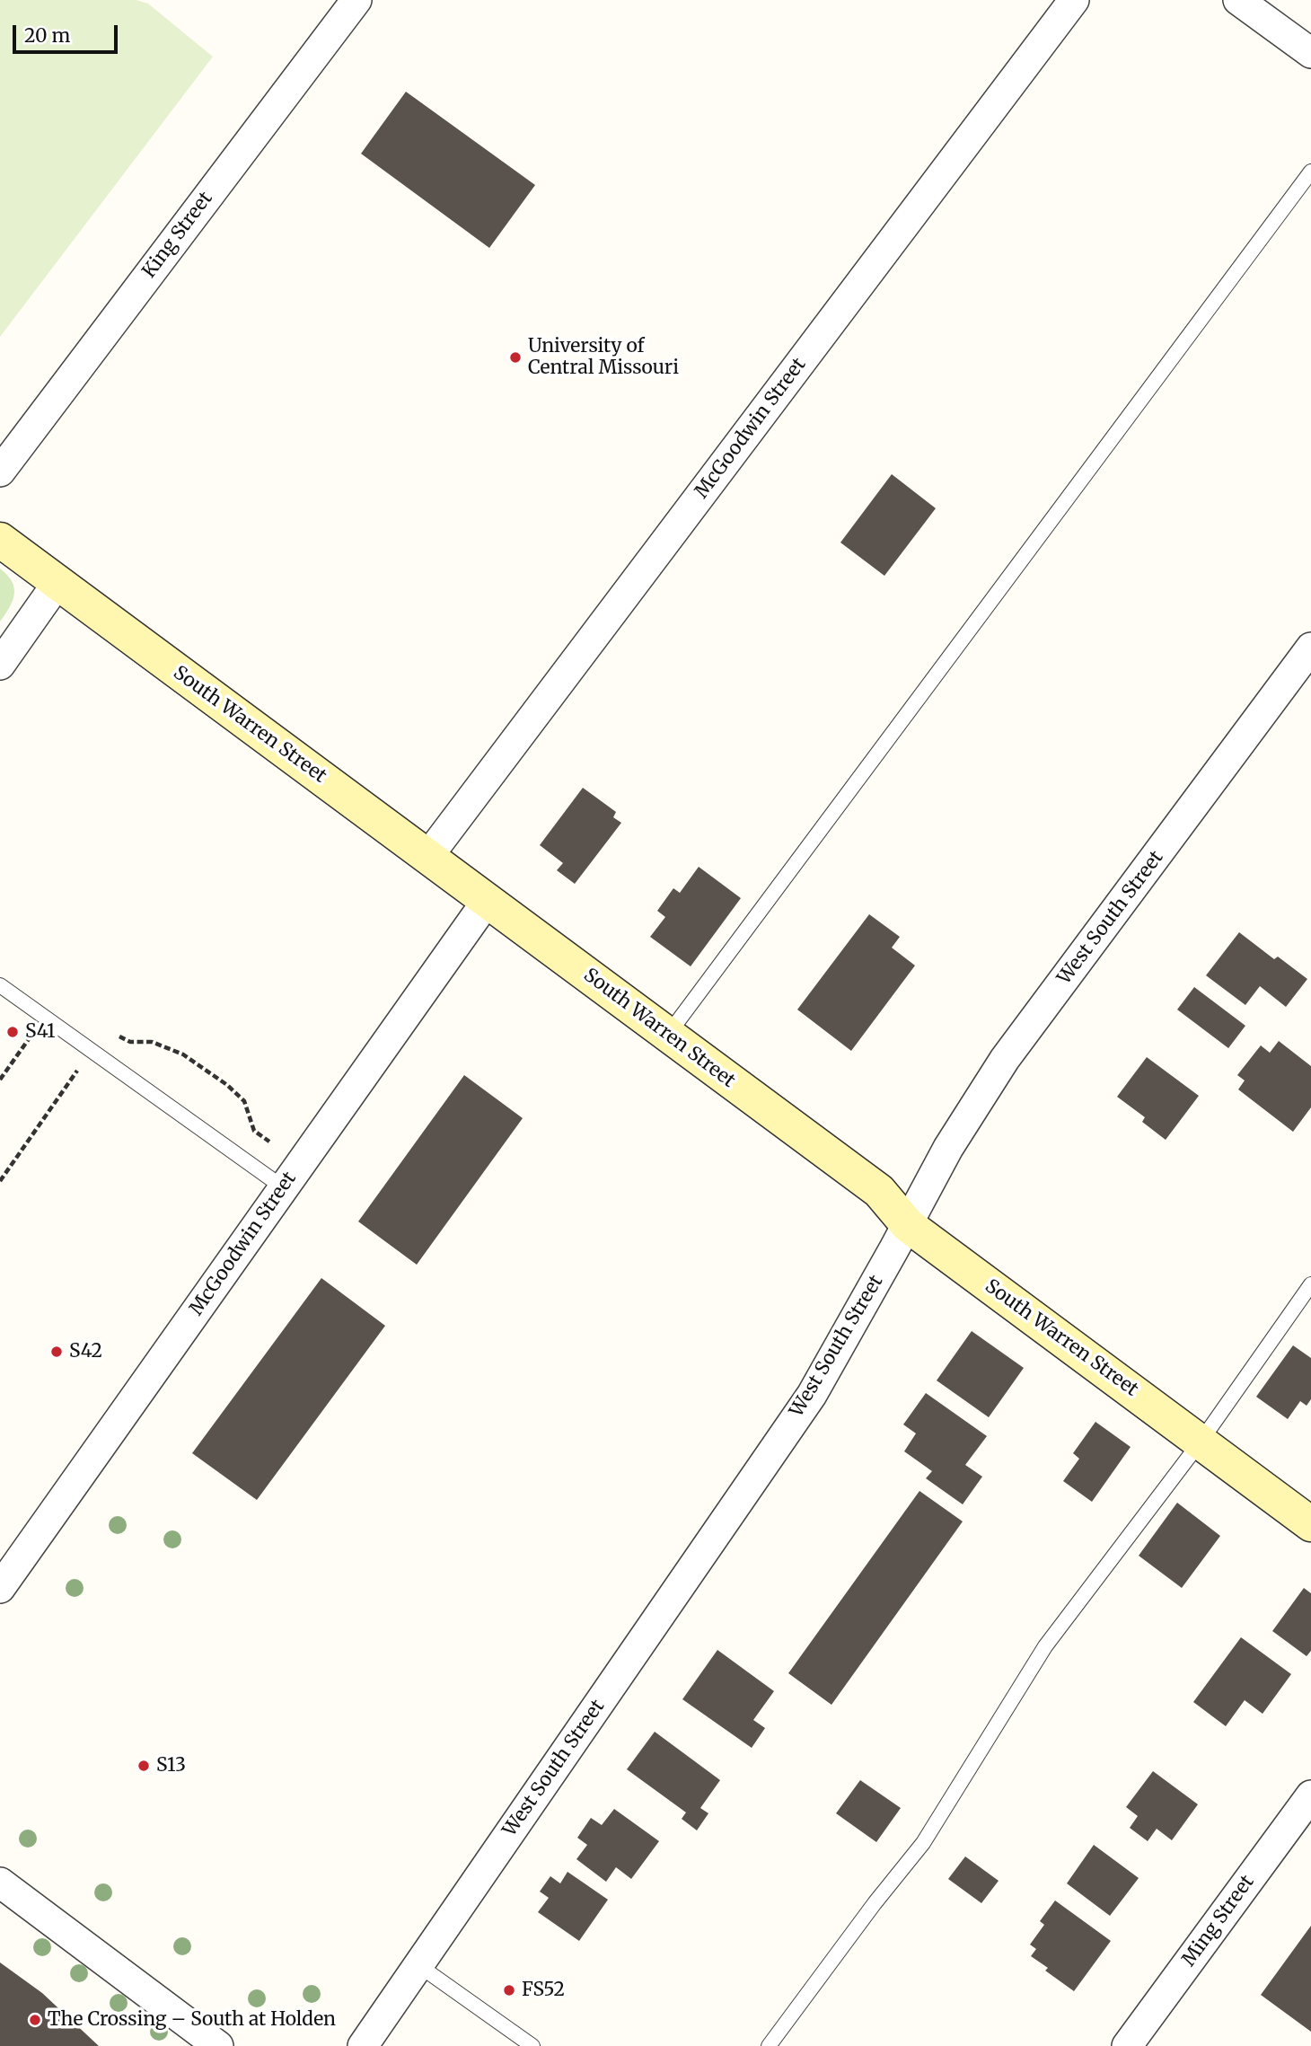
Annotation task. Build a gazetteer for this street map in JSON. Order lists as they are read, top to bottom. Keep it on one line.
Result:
{"streets":{"street":["King Street","McGoodwin Street","South Warren Street","West South Street","Ming Street"]},"crossings":[["McGoodwin Street","South Warren Street"],["South Warren Street","West South Street"]],"places":["University of Central Missouri","S41","S42","S13","FS52","The Crossing – South at Holden"],"scale_bar":"20 m"}
